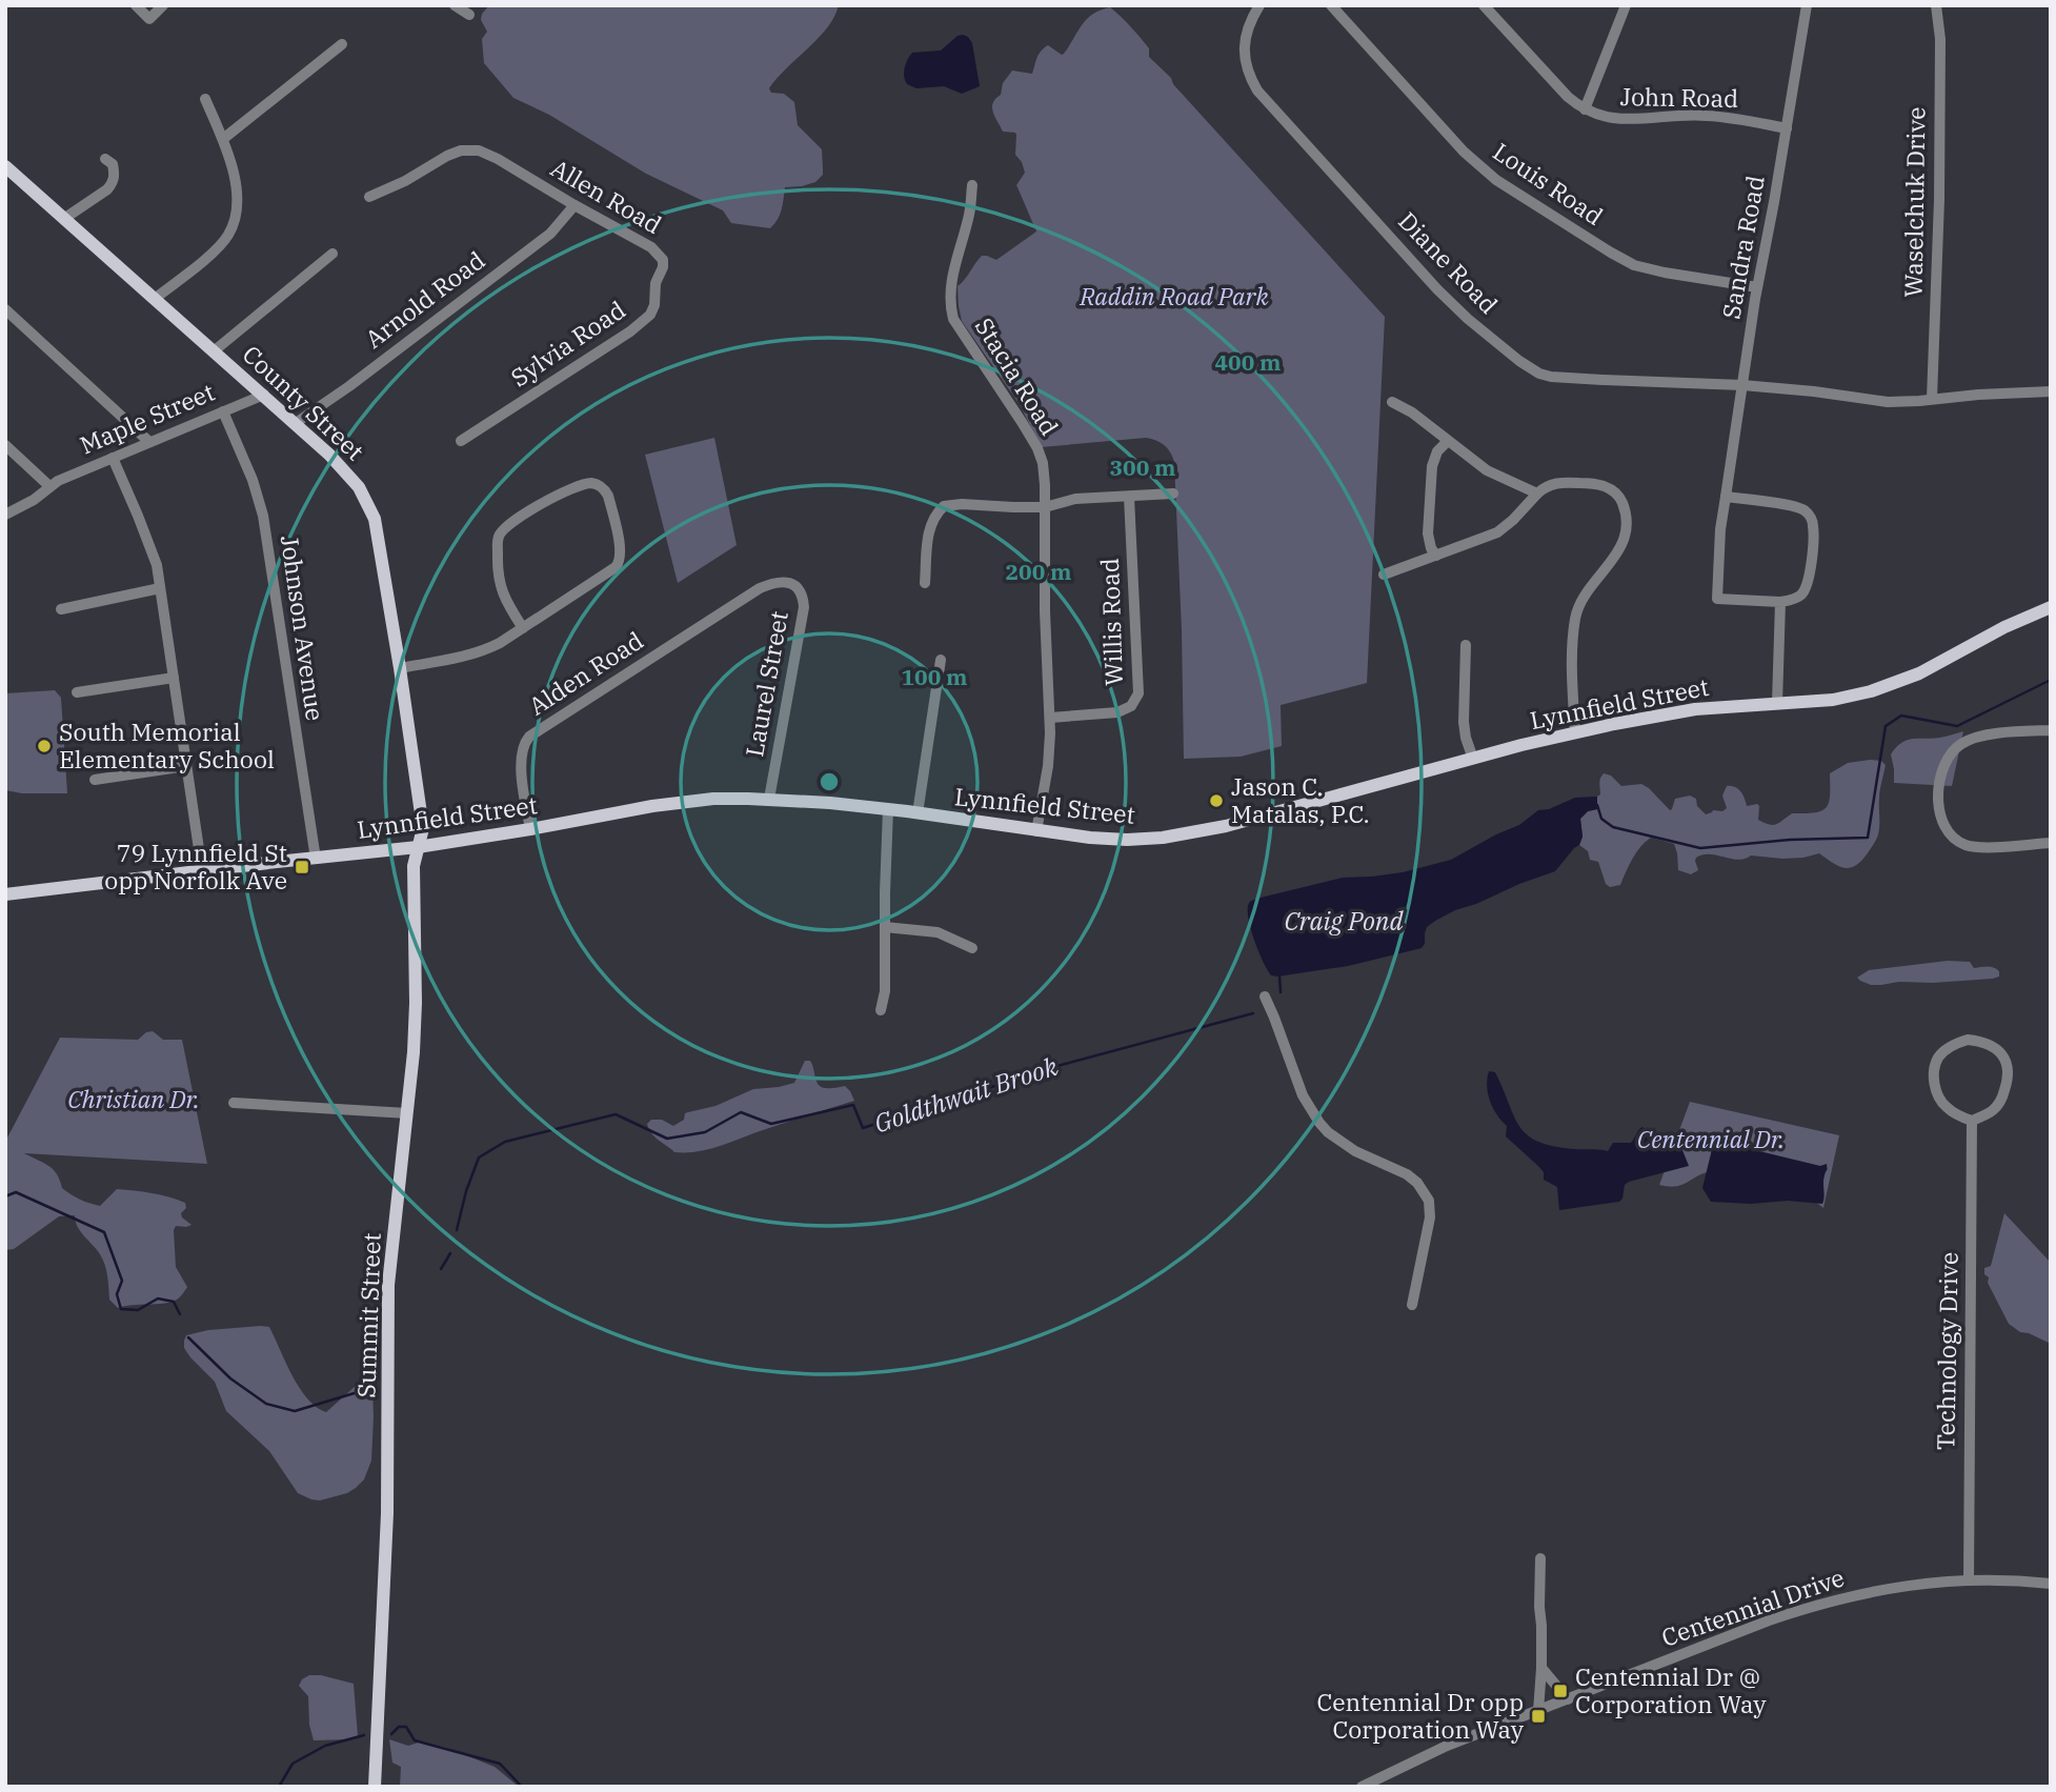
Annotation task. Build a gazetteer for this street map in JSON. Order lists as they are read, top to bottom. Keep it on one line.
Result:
{"streets":{"main road":["County Street","Lynnfield Street","Summit Street"],"street":["John Road","Louis Road","Allen Road","Waselchuk Drive","Sandra Road","Diane Road","Arnold Road","Sylvia Road","Stacia Road","Maple Street","Willis Road","Johnson Avenue","Alden Road","Laurel Street","Technology Drive","Centennial Drive"]},"crossings":[["John Road","Sandra Road"],["Louis Road","Sandra Road"],["Allen Road","Arnold Road"],["Allen Road","Sylvia Road"],["Waselchuk Drive","Diane Road"],["Sandra Road","Diane Road"],["Arnold Road","County Street"],["Stacia Road","Willis Road"],["Stacia Road","Lynnfield Street"],["County Street","Maple Street"],["County Street","Lynnfield Street"],["County Street","Summit Street"],["Maple Street","Johnson Avenue"],["Johnson Avenue","Lynnfield Street"],["Alden Road","Laurel Street"],["Alden Road","Lynnfield Street"],["Laurel Street","Lynnfield Street"],["Lynnfield Street","Summit Street"],["Technology Drive","Centennial Drive"]],"water":["Craig Pond","Goldthwait Brook"],"parks":["Raddin Road Park","Christian Dr.","Centennial Dr."],"places":{"other":["South Memorial Elementary School","Jason C. Matalas, P.C."],"transit":["79 Lynnfield St opp Norfolk Ave","Centennial Dr @ Corporation Way","Centennial Dr opp Corporation Way"]},"rings":["400 m","300 m","200 m","100 m"]}
